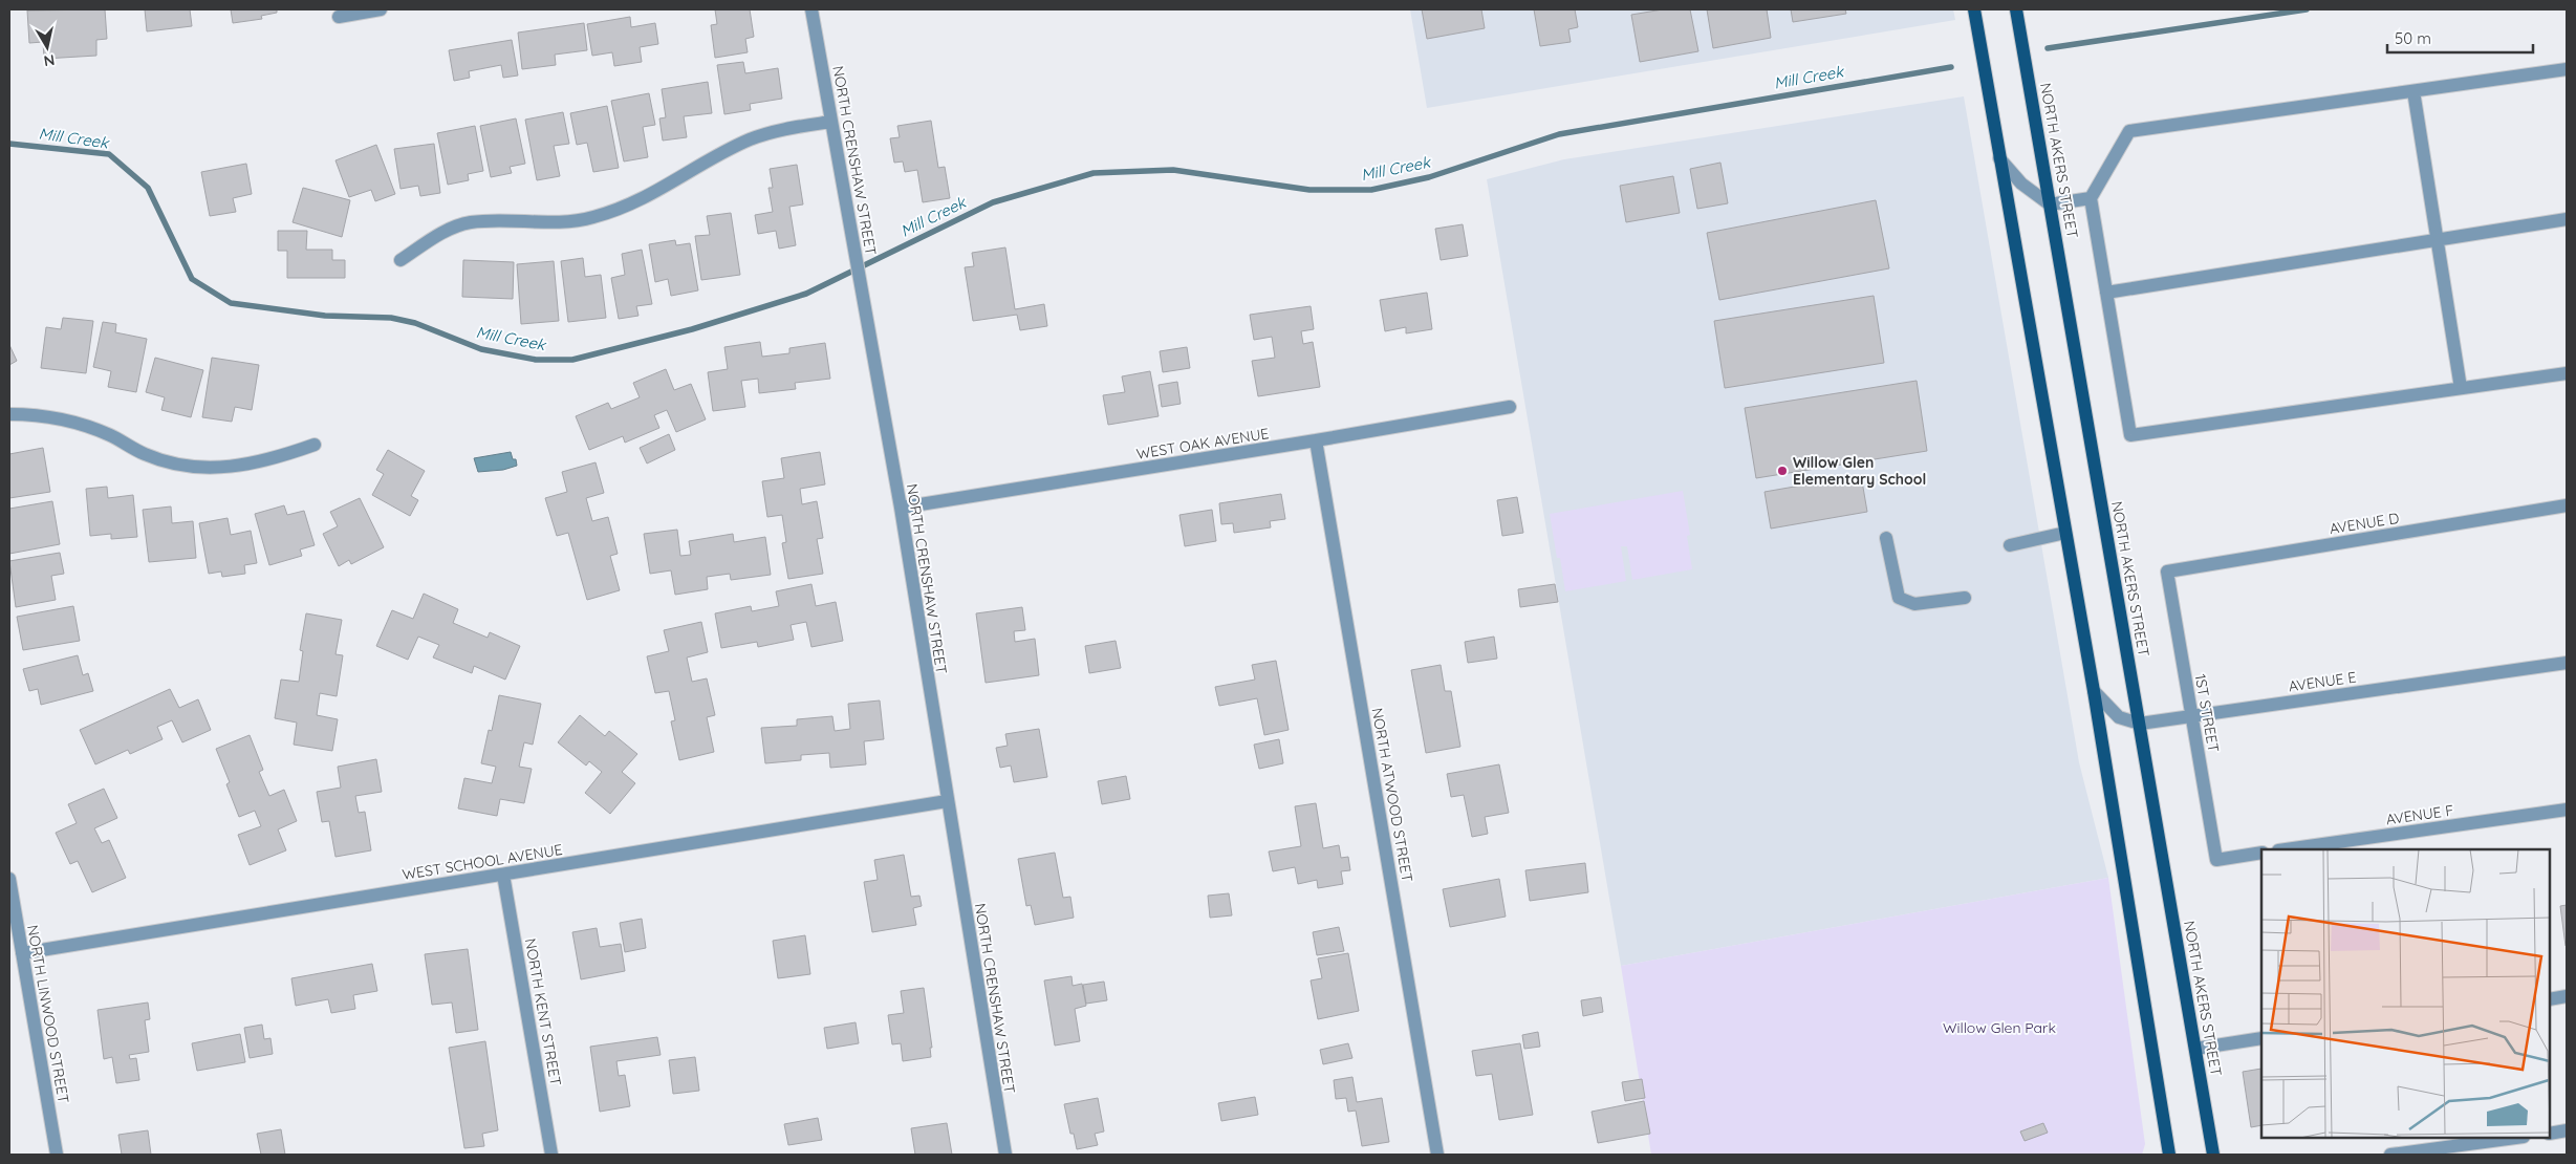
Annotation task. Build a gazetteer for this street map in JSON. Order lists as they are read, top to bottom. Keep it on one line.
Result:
{"streets":{"main road":["NORTH AKERS STREET"],"street":["NORTH CRENSHAW STREET","WEST OAK AVENUE","AVENUE D","AVENUE E","1ST STREET","NORTH ATWOOD STREET","AVENUE F","WEST SCHOOL AVENUE","NORTH KENT STREET","NORTH LINWOOD STREET"]},"crossings":[["NORTH CRENSHAW STREET","WEST OAK AVENUE"],["NORTH CRENSHAW STREET","WEST SCHOOL AVENUE"],["NORTH AKERS STREET","AVENUE E"],["WEST OAK AVENUE","NORTH ATWOOD STREET"],["AVENUE D","1ST STREET"],["AVENUE E","1ST STREET"],["WEST SCHOOL AVENUE","NORTH KENT STREET"],["WEST SCHOOL AVENUE","NORTH LINWOOD STREET"]],"water":["Mill Creek"],"parks":["Willow Glen Park"],"places":["Willow Glen Elementary School"],"scale_bar":"50 m","north":"bottom"}
